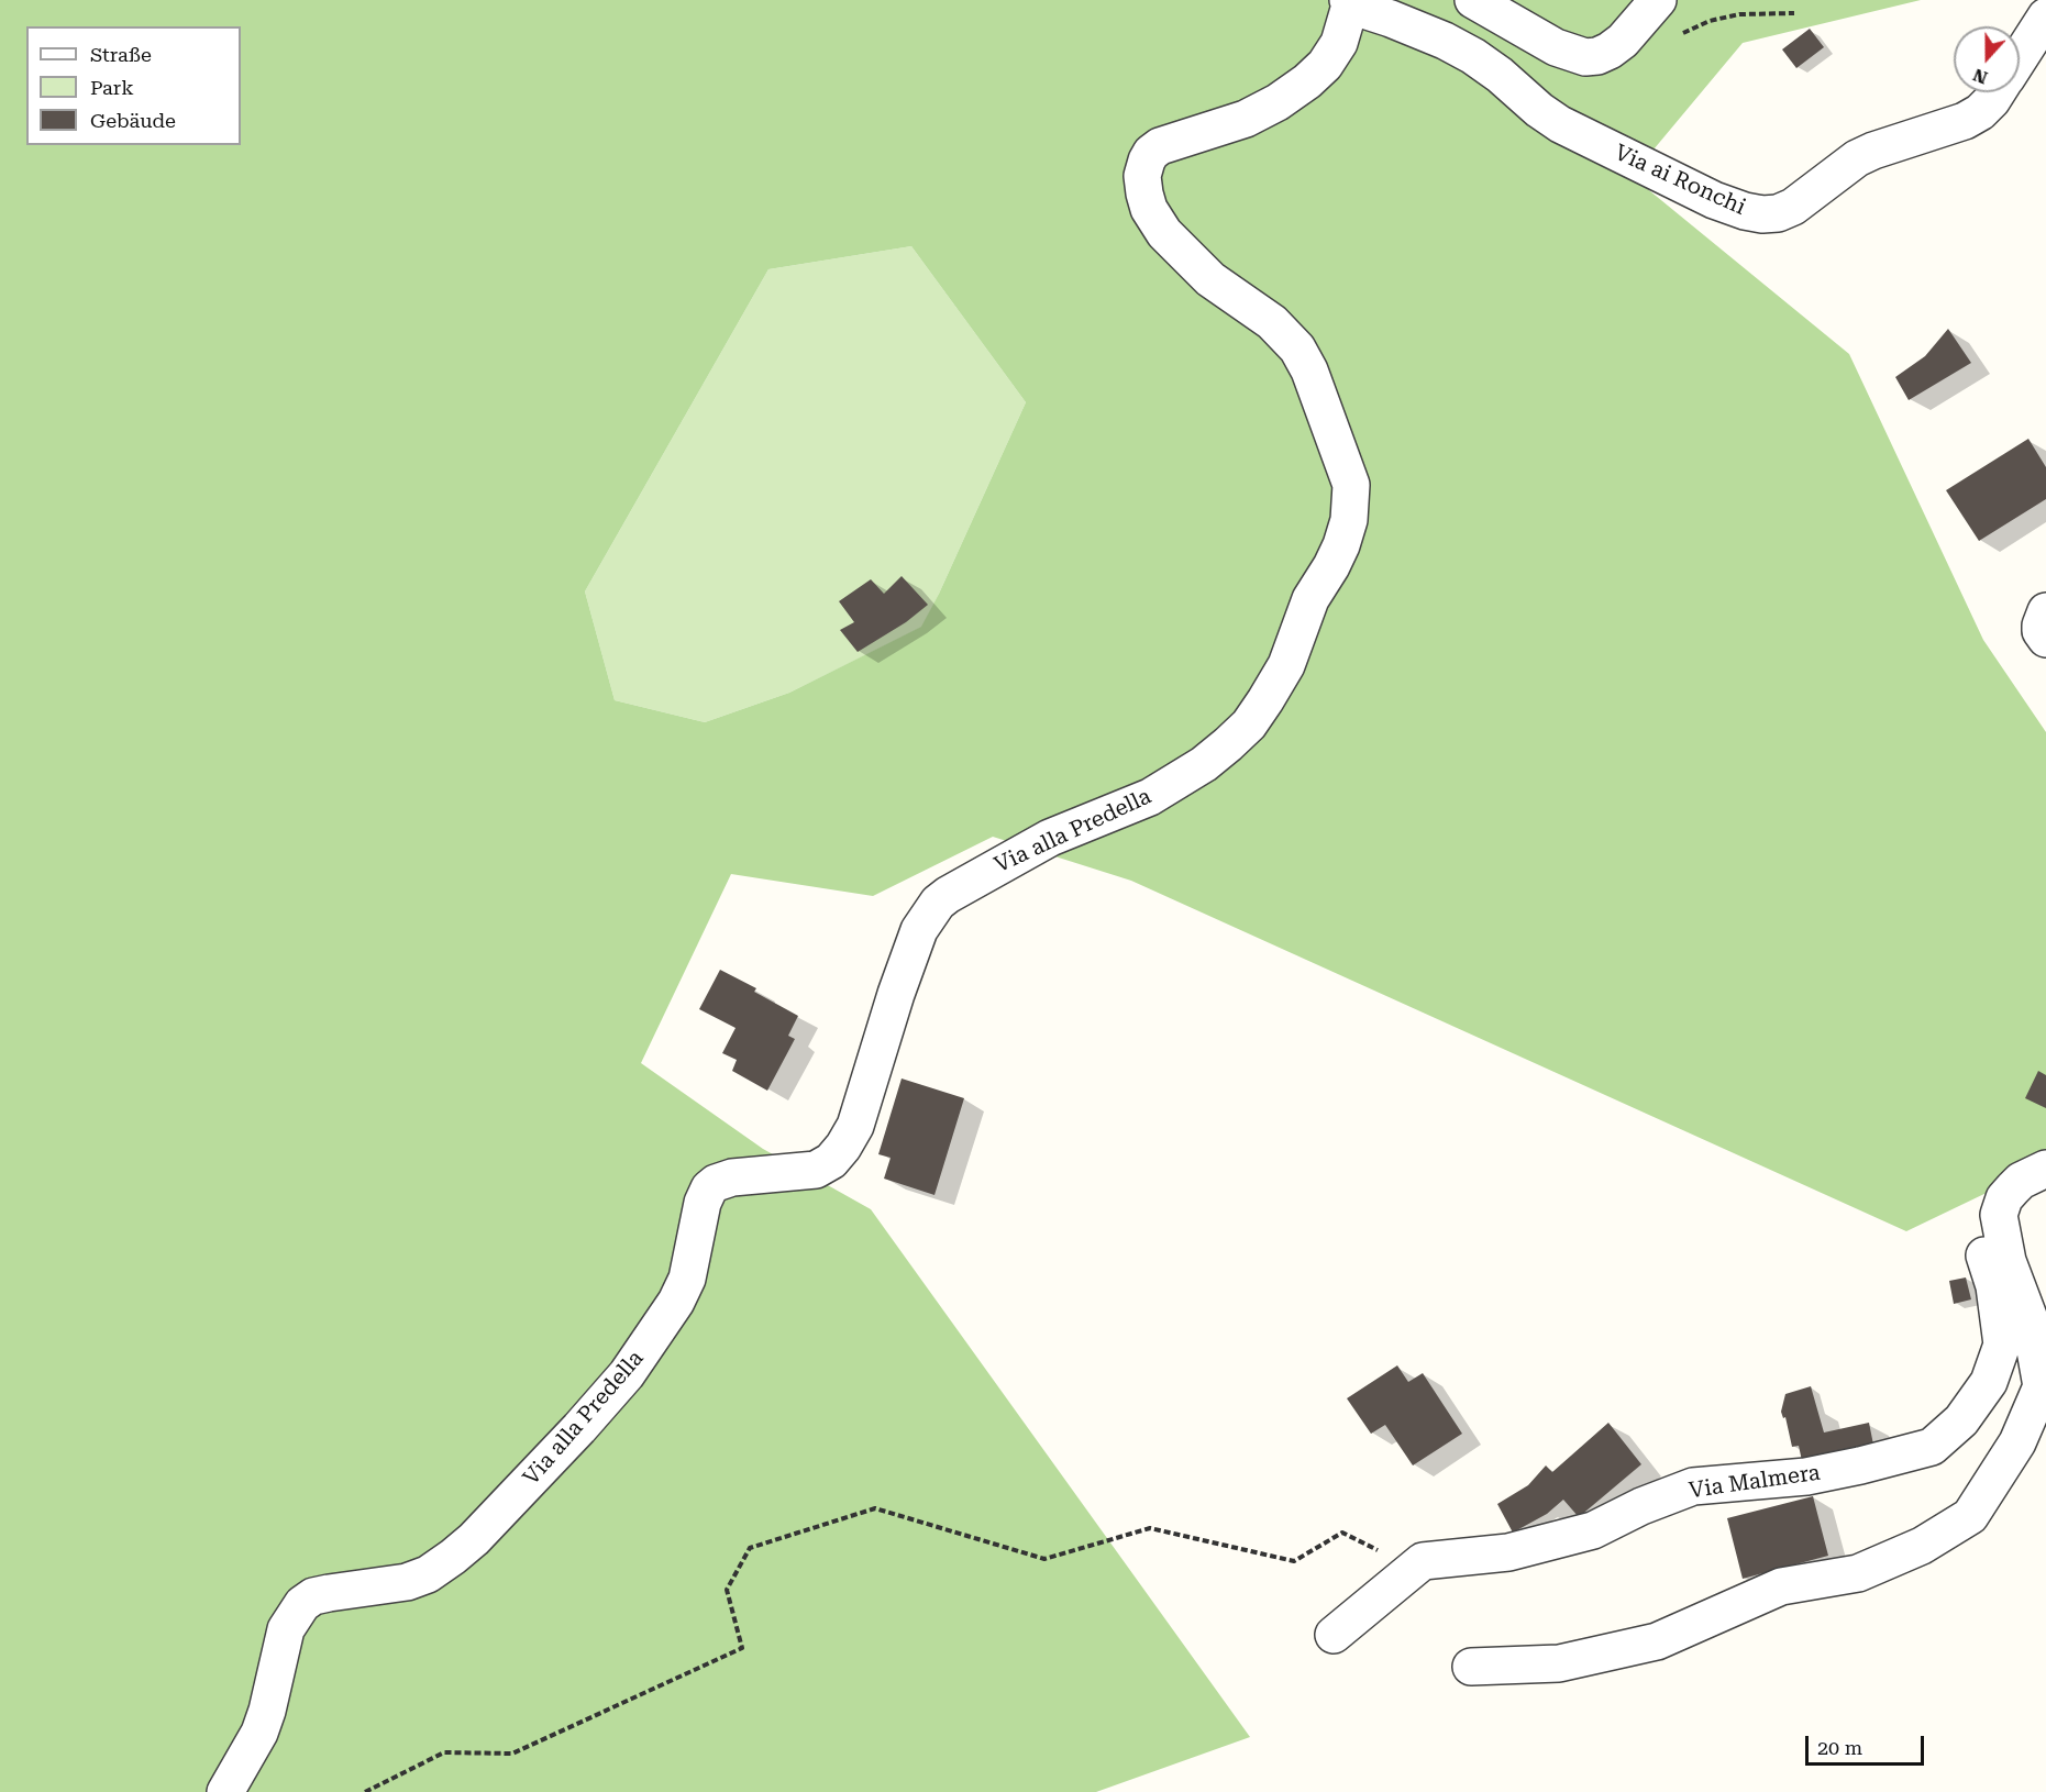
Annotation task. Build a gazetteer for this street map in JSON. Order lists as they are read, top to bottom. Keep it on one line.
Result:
{"streets":{"street":["Via ai Ronchi","Via alla Predella","Via Malmera"]},"crossings":[["Via ai Ronchi","Via alla Predella"]],"legend":["Straße","Park","Gebäude"],"scale_bar":"20 m","north":"bottom"}
